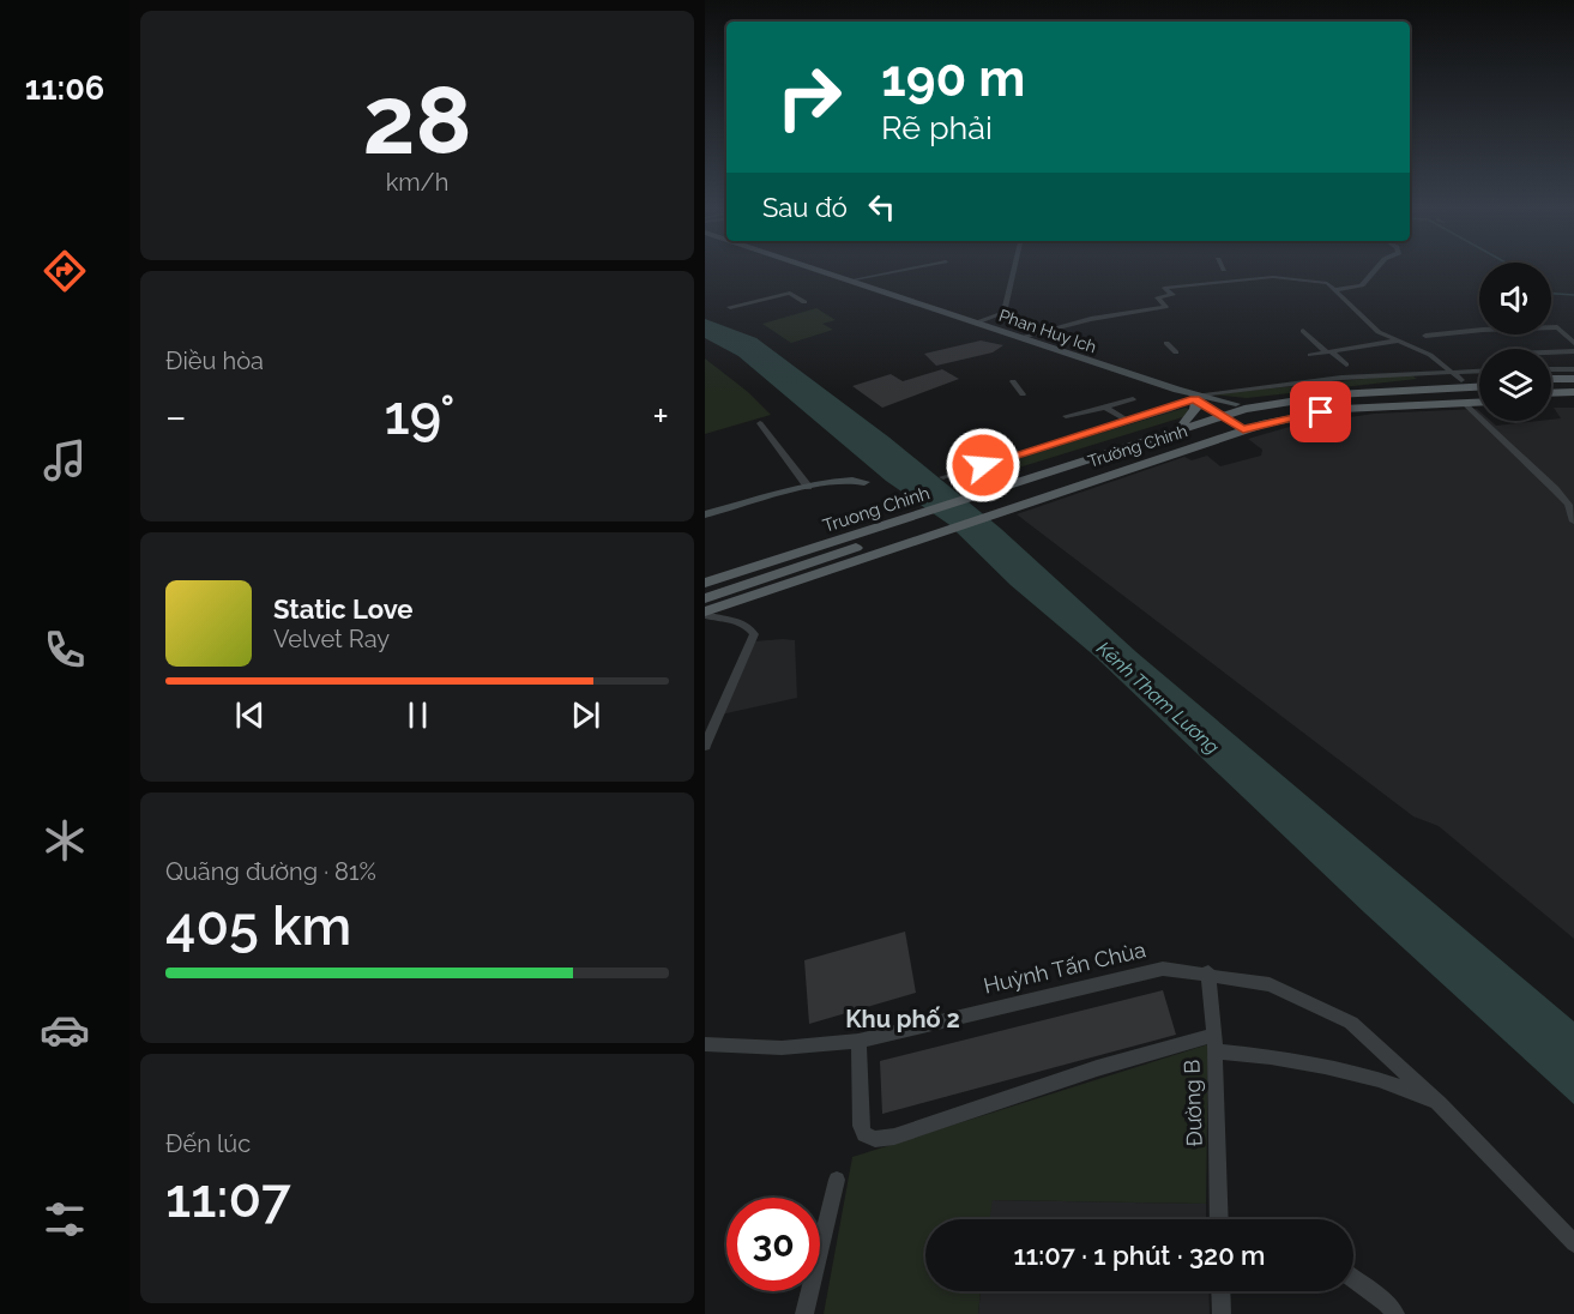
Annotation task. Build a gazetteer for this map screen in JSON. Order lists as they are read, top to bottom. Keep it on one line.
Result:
{"streets":{"main road":["Phan Huy Ich","Trường Chinh","Truong Chinh"],"street":["Huỳnh Tấn Chùa","Đường B"]},"crossings":[["Phan Huy Ich","Trường Chinh"],["Trường Chinh","Truong Chinh"],["Huỳnh Tấn Chùa","Đường B"]],"districts":["Khu phố 2"],"water":["Kênh Tham Lương"],"page":{"tabs":"11:06","tile":[["28","km/h"],"Điều hòa",["Quãng đường · 81%","405 km"],["Đến lúc","11:07"]],"turn":["190 m","Rẽ phải"],"then":"Sau đó","heat":["−","19°","+"],"song":["Static Love","Velvet Ray"],"limit":"30","trip":"11:07 · 1 phút · 320 m"}}
